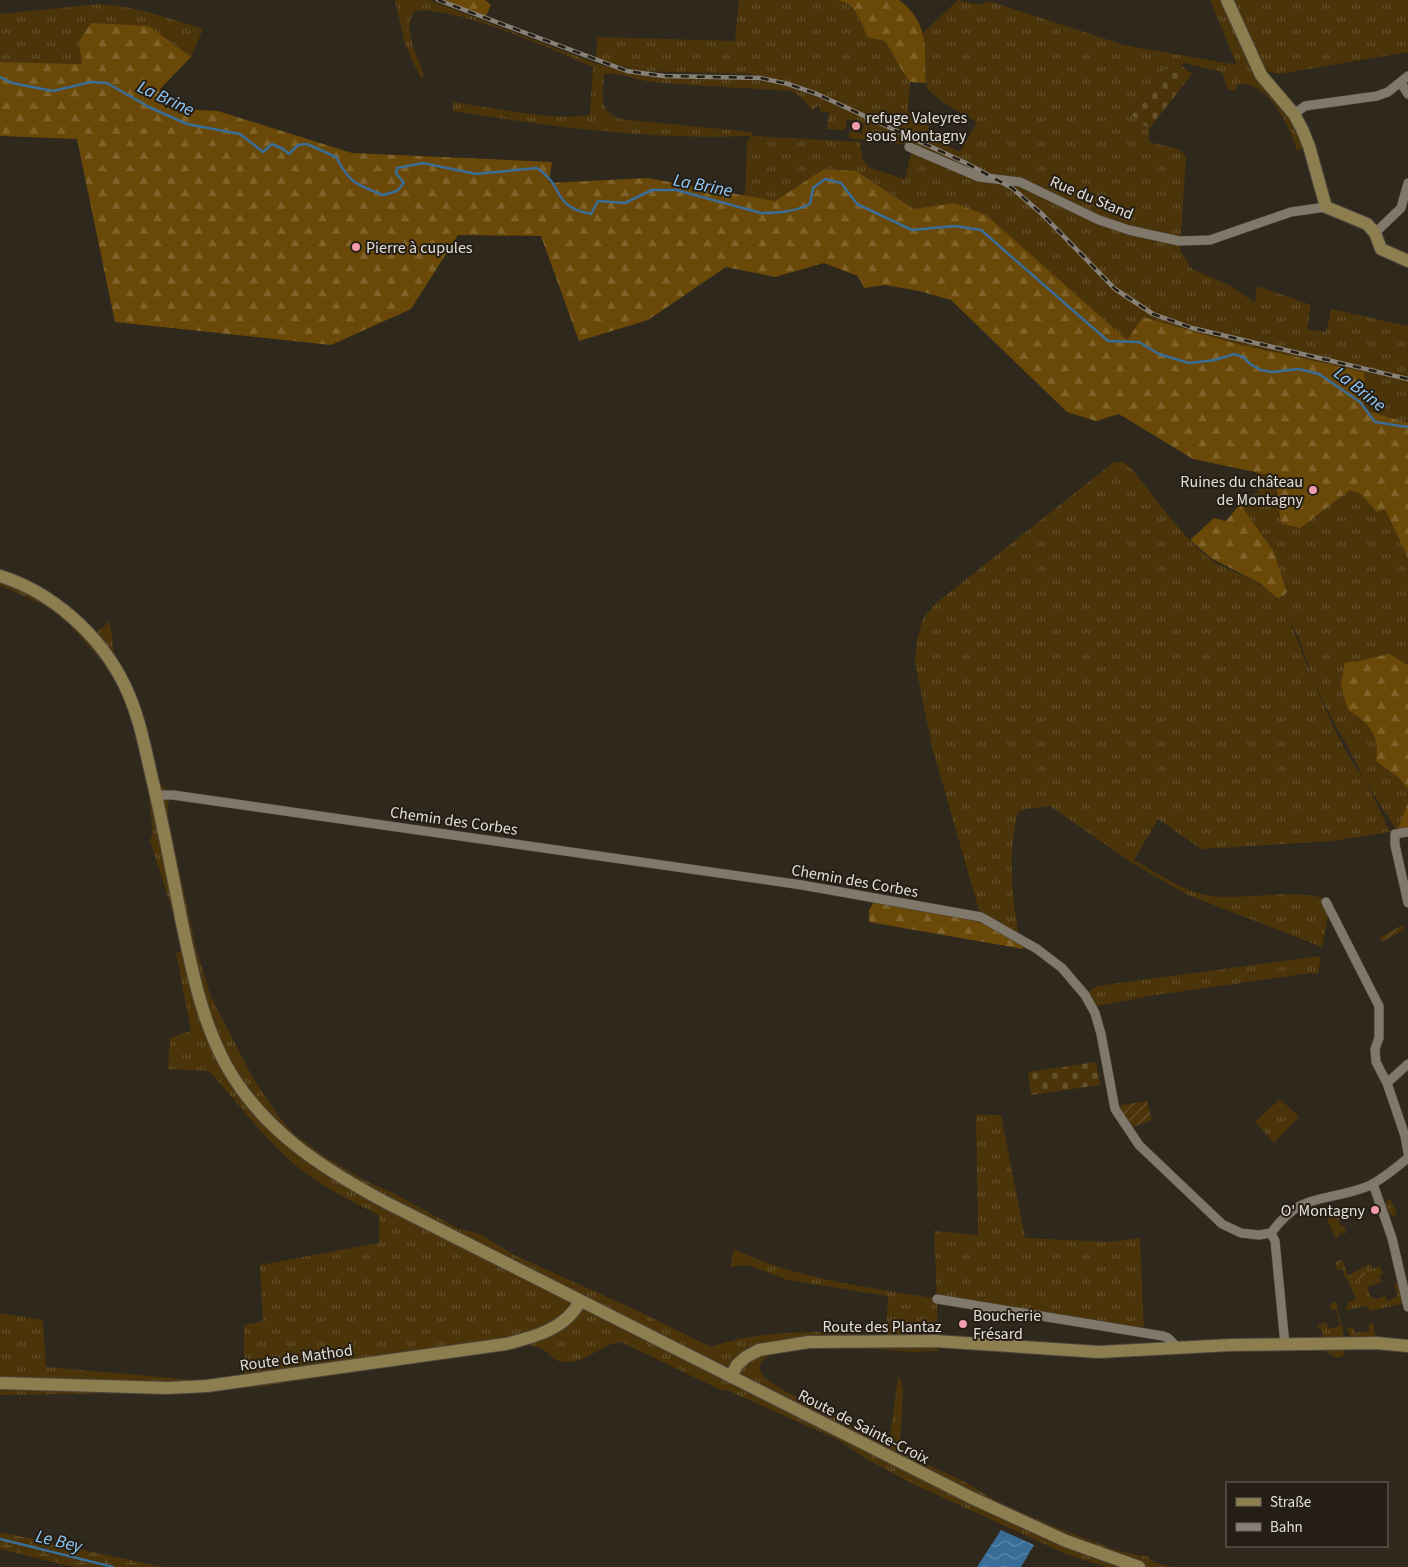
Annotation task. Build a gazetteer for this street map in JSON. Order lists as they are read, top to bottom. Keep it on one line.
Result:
{"streets":{"main road":["Route des Plantaz","Route de Mathod","Route de Sainte-Croix"],"street":["Rue du Stand","Chemin des Corbes"]},"crossings":[["Chemin des Corbes","Route de Sainte-Croix"],["Route des Plantaz","Route de Sainte-Croix"],["Route de Mathod","Route de Sainte-Croix"]],"water":["La Brine","Le Bey"],"places":["refuge Valeyres sous Montagny","Pierre à cupules","Ruines du château de Montagny","O' Montagny","Boucherie Frésard"],"legend":["Straße","Bahn"]}
